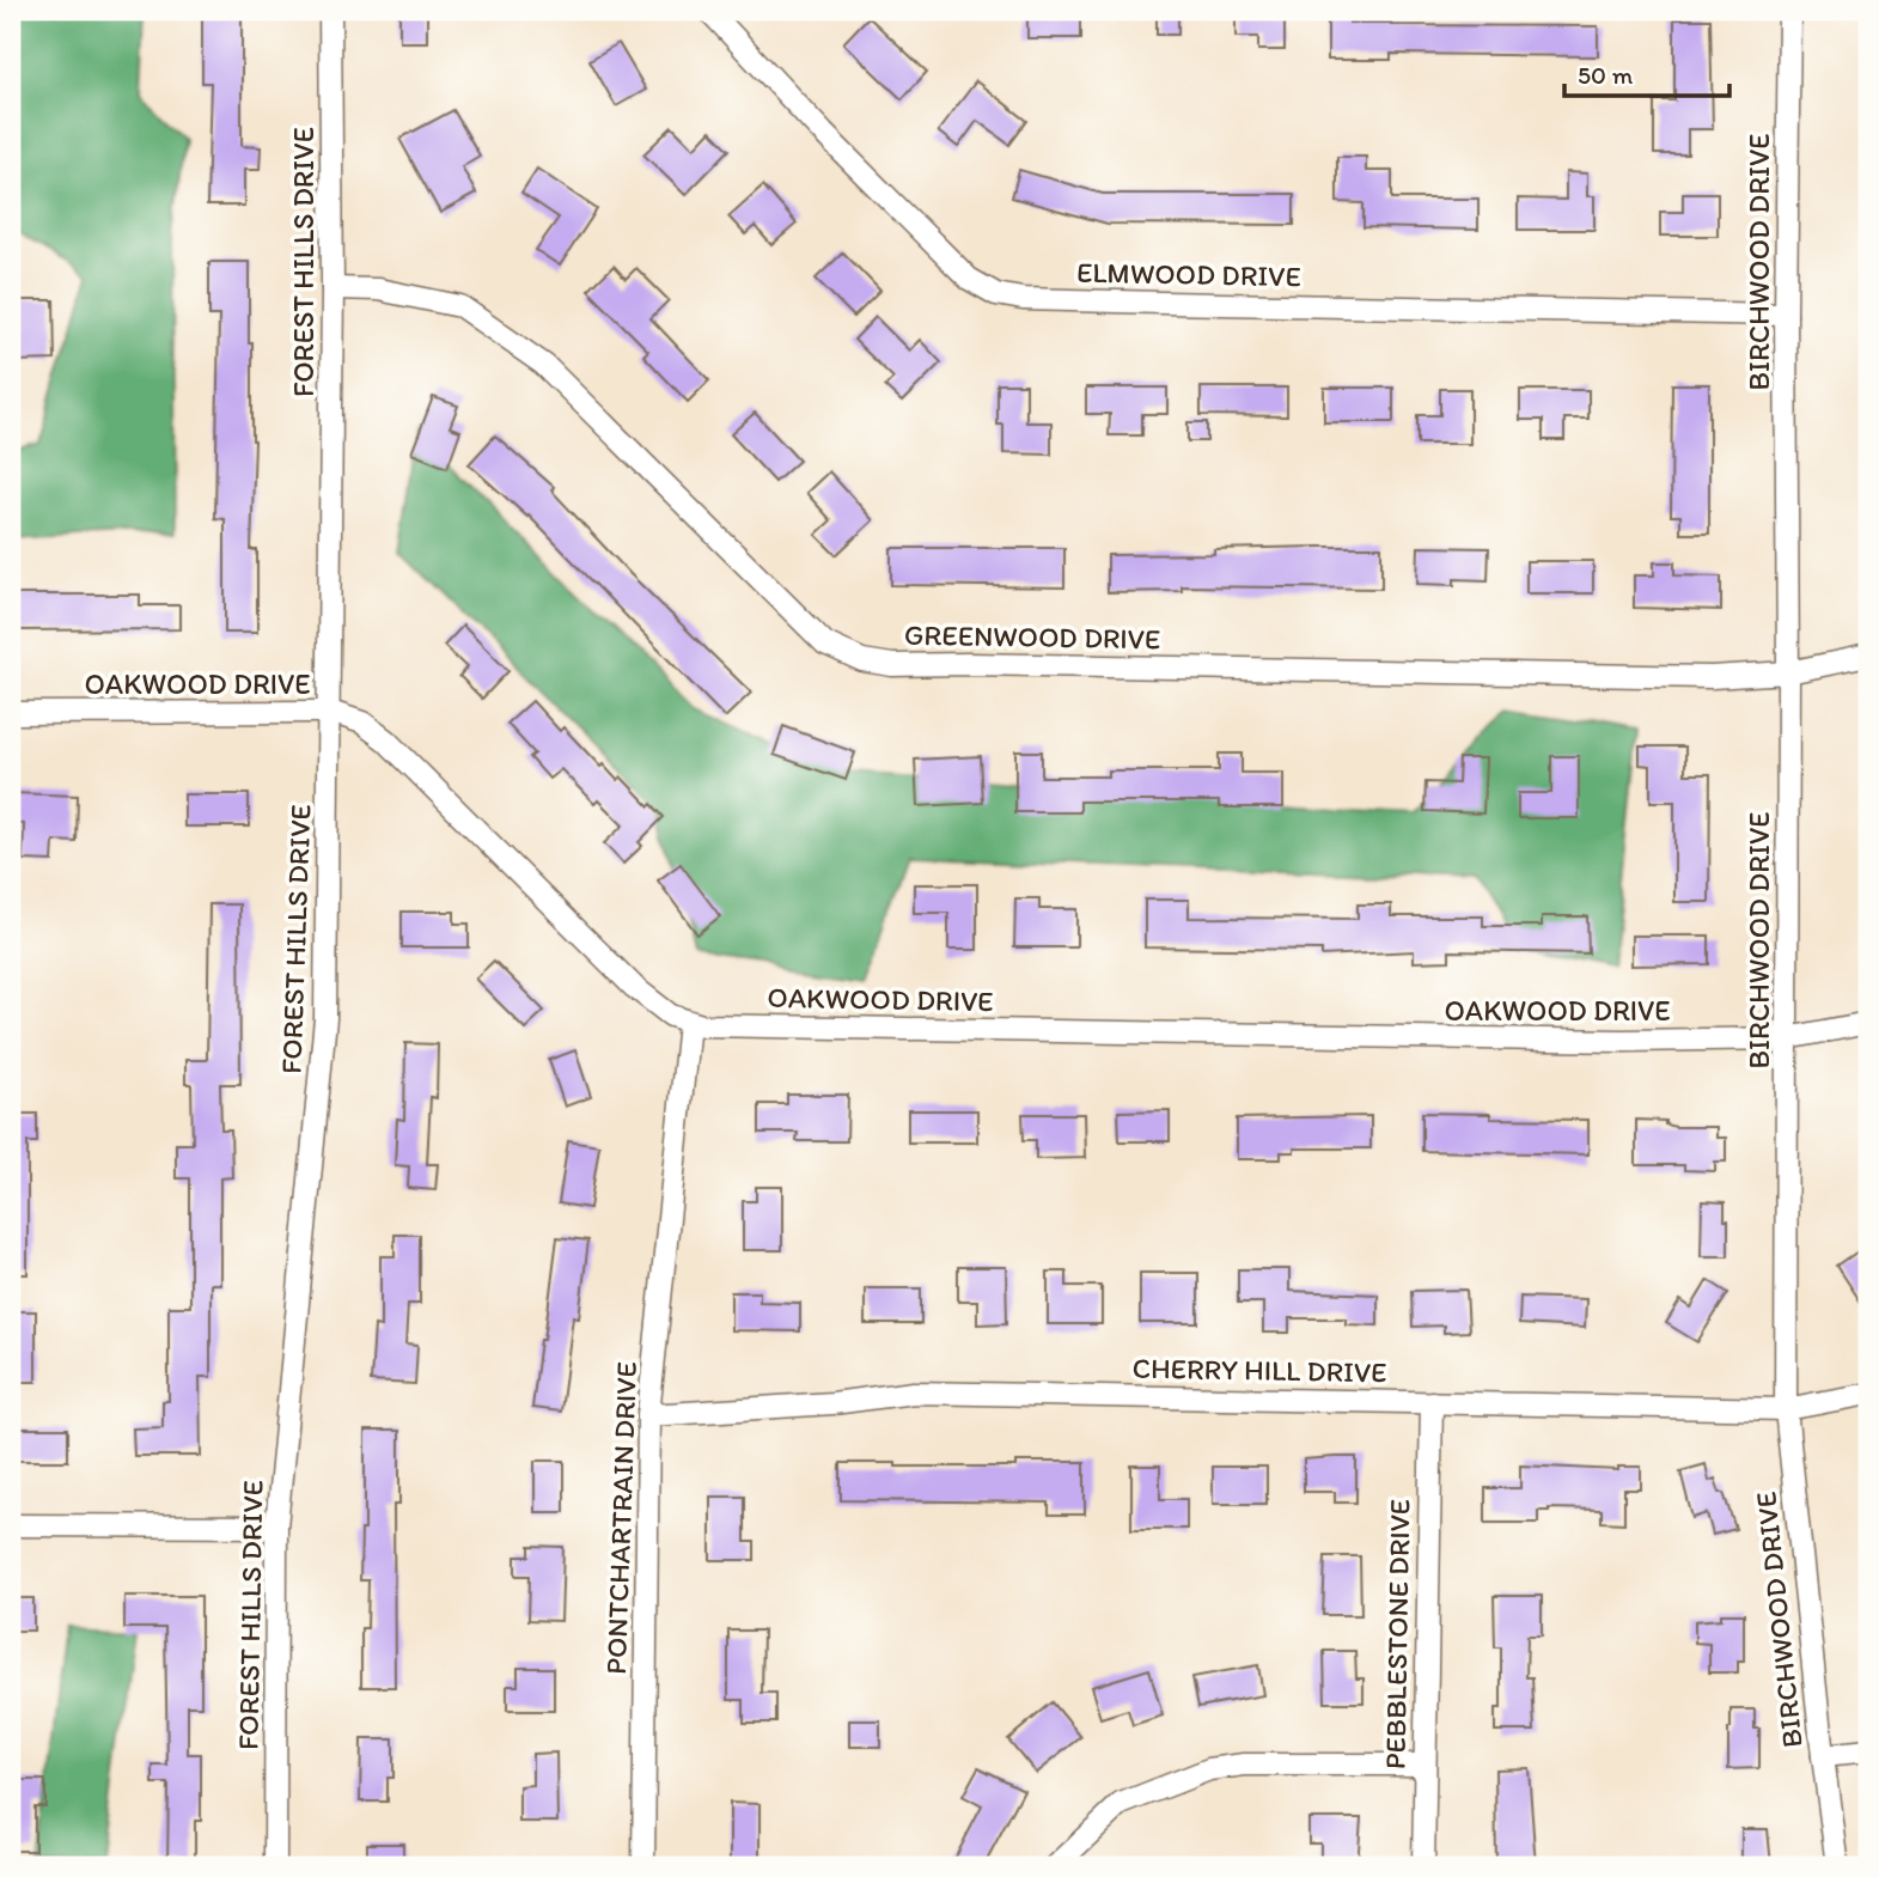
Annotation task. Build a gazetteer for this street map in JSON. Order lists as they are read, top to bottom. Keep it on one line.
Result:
{"streets":{"street":["FOREST HILLS DRIVE","BIRCHWOOD DRIVE","ELMWOOD DRIVE","GREENWOOD DRIVE","OAKWOOD DRIVE","CHERRY HILL DRIVE","PONTCHARTRAIN DRIVE","PEBBLESTONE DRIVE"]},"crossings":[["FOREST HILLS DRIVE","GREENWOOD DRIVE"],["FOREST HILLS DRIVE","OAKWOOD DRIVE"],["BIRCHWOOD DRIVE","ELMWOOD DRIVE"],["BIRCHWOOD DRIVE","GREENWOOD DRIVE"],["BIRCHWOOD DRIVE","OAKWOOD DRIVE"],["BIRCHWOOD DRIVE","CHERRY HILL DRIVE"],["OAKWOOD DRIVE","PONTCHARTRAIN DRIVE"],["CHERRY HILL DRIVE","PONTCHARTRAIN DRIVE"],["CHERRY HILL DRIVE","PEBBLESTONE DRIVE"]],"scale_bar":"50 m"}
